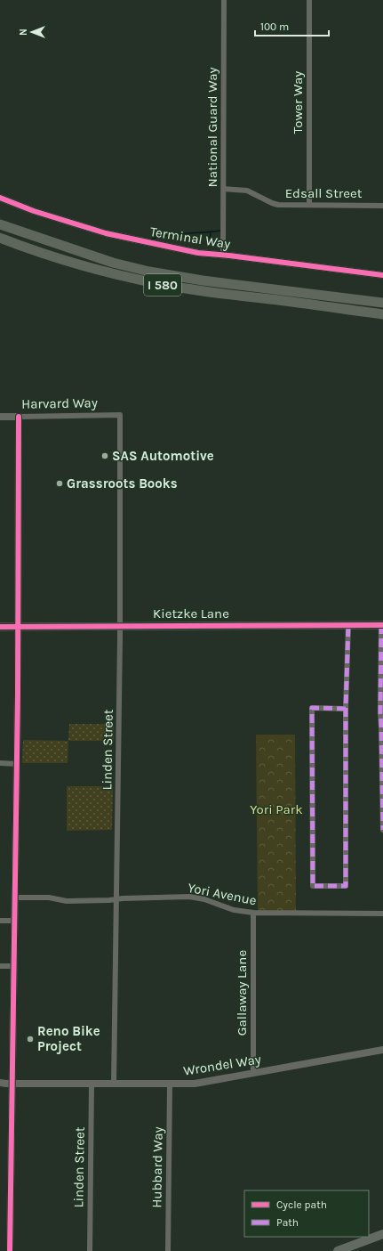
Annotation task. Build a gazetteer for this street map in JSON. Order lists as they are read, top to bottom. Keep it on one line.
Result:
{"streets":{"highway":["I 580"],"main road":["Kietzke Lane"],"street":["Tower Way","National Guard Way","Edsall Street","Terminal Way","Harvard Way","Linden Street","Yori Avenue","Gallaway Lane","Wrondel Way","Hubbard Way"]},"crossings":[["Tower Way","Edsall Street"],["National Guard Way","Edsall Street"],["National Guard Way","Terminal Way"],["Harvard Way","Linden Street"],["Kietzke Lane","Linden Street"],["Linden Street","Yori Avenue"],["Linden Street","Wrondel Way"],["Yori Avenue","Gallaway Lane"],["Gallaway Lane","Wrondel Way"],["Wrondel Way","Hubbard Way"]],"parks":["Yori Park"],"places":["SAS Automotive","Grassroots Books","Reno Bike Project"],"legend":["Cycle path","Path"],"scale_bar":"100 m","north":"left"}
